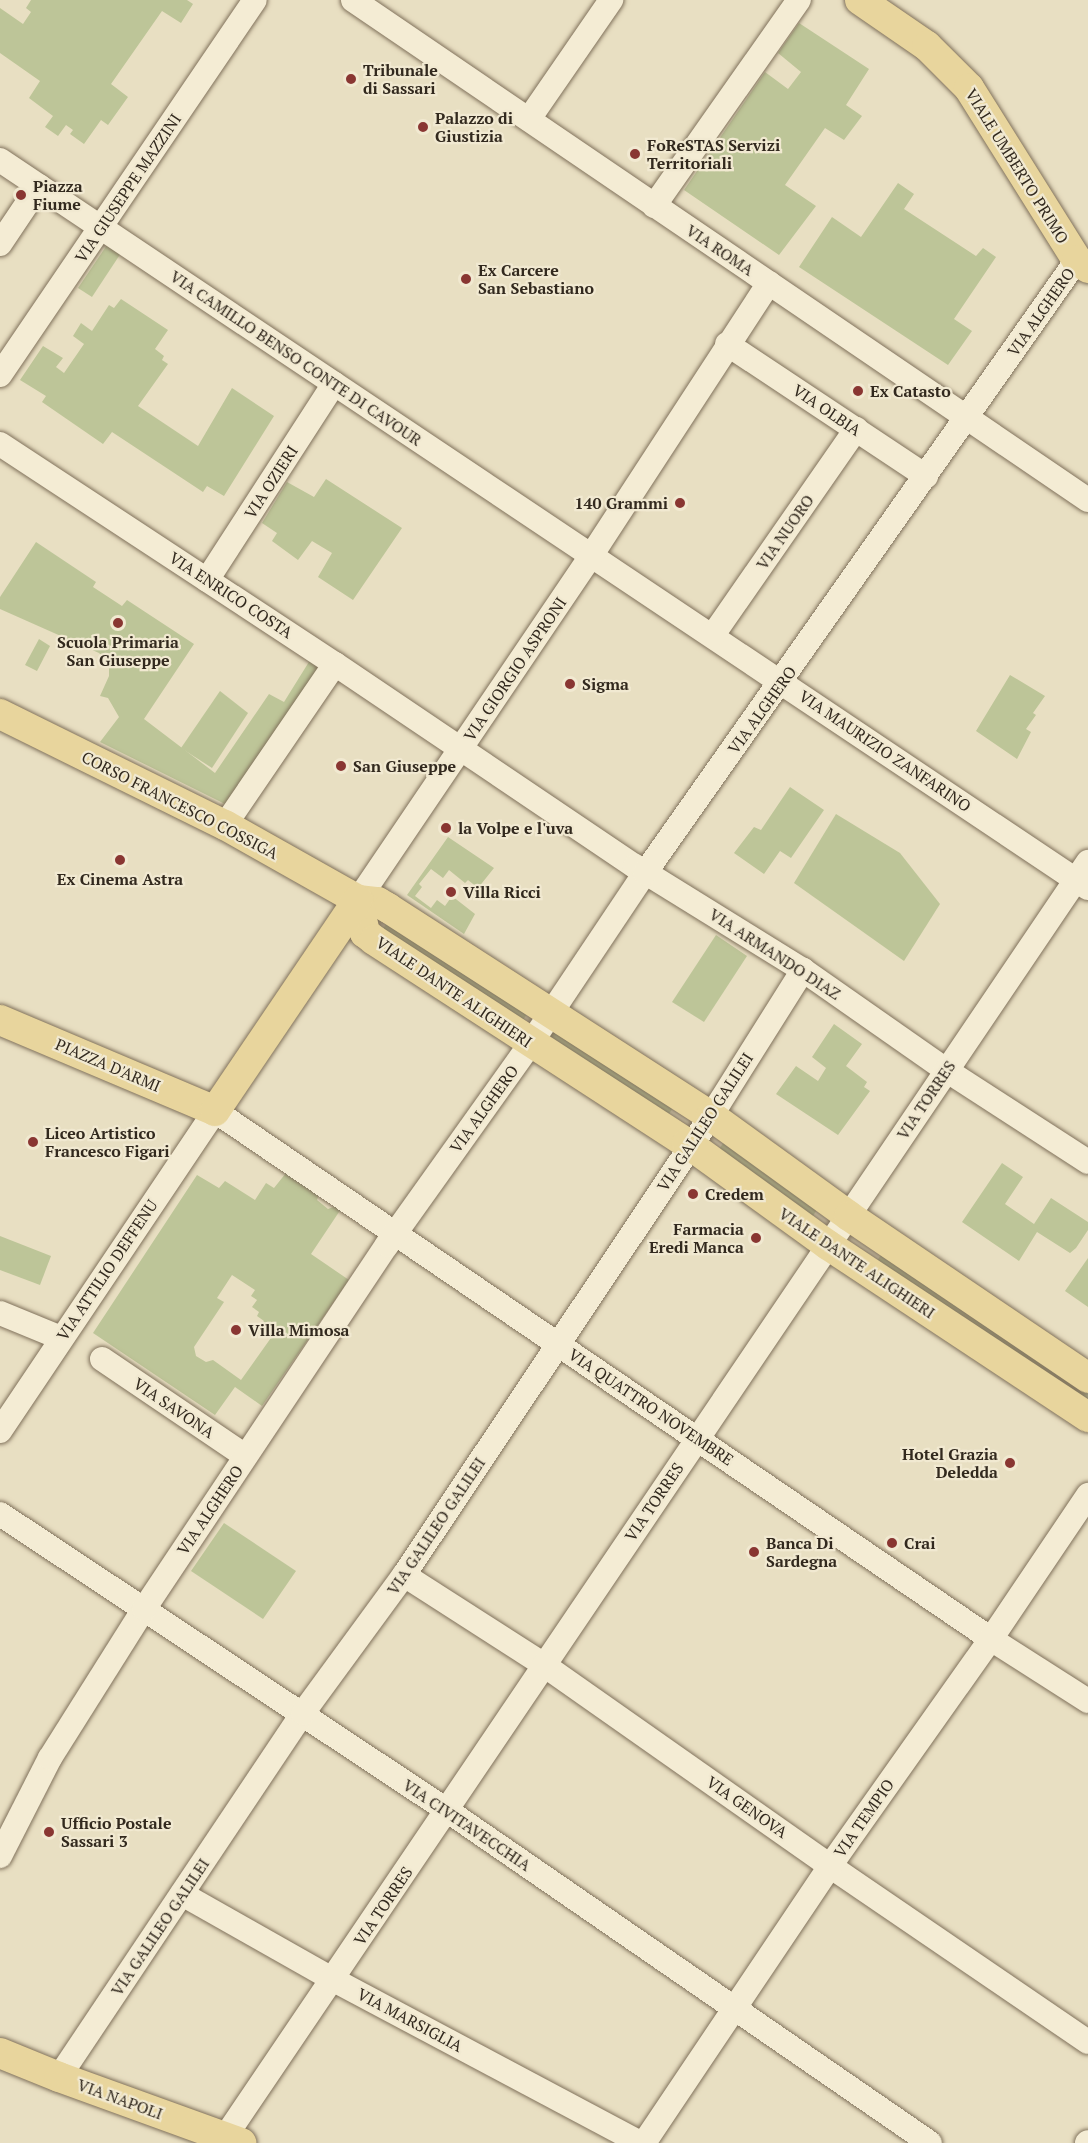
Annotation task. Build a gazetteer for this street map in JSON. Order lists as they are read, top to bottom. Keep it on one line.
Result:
{"streets":{"main road":["VIALE UMBERTO PRIMO","VIA GIORGIO ASPRONI","CORSO FRANCESCO COSSIGA","VIALE DANTE ALIGHIERI","PIAZZA D'ARMI","VIA NAPOLI"],"street":["VIA GIUSEPPE MAZZINI","VIA ROMA","VIA ALGHERO","VIA CAMILLO BENSO CONTE DI CAVOUR","VIA OLBIA","VIA OZIERI","VIA NUORO","VIA ENRICO COSTA","VIA MAURIZIO ZANFARINO","VIA ARMANDO DIAZ","VIA TORRES","VIA GALILEO GALILEI","VIA ATTILIO DEFFENU","VIA QUATTRO NOVEMBRE","VIA SAVONA","VIA GENOVA","VIA TEMPIO","VIA CIVITAVECCHIA","VIA MARSIGLIA"]},"crossings":[["VIALE UMBERTO PRIMO","VIA ALGHERO"],["VIA GIUSEPPE MAZZINI","VIA CAMILLO BENSO CONTE DI CAVOUR"],["VIA ROMA","VIA ALGHERO"],["VIA ROMA","VIA GIORGIO ASPRONI"],["VIA ALGHERO","VIA OLBIA"],["VIA ALGHERO","VIA MAURIZIO ZANFARINO"],["VIA ALGHERO","VIA ARMANDO DIAZ"],["VIA ALGHERO","VIALE DANTE ALIGHIERI"],["VIA ALGHERO","VIA QUATTRO NOVEMBRE"],["VIA ALGHERO","VIA SAVONA"],["VIA ALGHERO","VIA CIVITAVECCHIA"],["VIA CAMILLO BENSO CONTE DI CAVOUR","VIA OZIERI"],["VIA CAMILLO BENSO CONTE DI CAVOUR","VIA GIORGIO ASPRONI"],["VIA CAMILLO BENSO CONTE DI CAVOUR","VIA MAURIZIO ZANFARINO"],["VIA OLBIA","VIA NUORO"],["VIA OLBIA","VIA GIORGIO ASPRONI"],["VIA OZIERI","VIA ENRICO COSTA"],["VIA NUORO","VIA MAURIZIO ZANFARINO"],["VIA ENRICO COSTA","VIA GIORGIO ASPRONI"],["VIA ENRICO COSTA","VIA ARMANDO DIAZ"],["VIA GIORGIO ASPRONI","VIA MAURIZIO ZANFARINO"],["VIA GIORGIO ASPRONI","CORSO FRANCESCO COSSIGA"],["VIA GIORGIO ASPRONI","VIA ARMANDO DIAZ"],["VIA GIORGIO ASPRONI","VIALE DANTE ALIGHIERI"],["VIA GIORGIO ASPRONI","PIAZZA D'ARMI"],["VIA GIORGIO ASPRONI","VIA ATTILIO DEFFENU"],["VIA GIORGIO ASPRONI","VIA QUATTRO NOVEMBRE"],["VIA MAURIZIO ZANFARINO","VIA TORRES"],["CORSO FRANCESCO COSSIGA","VIALE DANTE ALIGHIERI"],["VIA ARMANDO DIAZ","VIA TORRES"],["VIA ARMANDO DIAZ","VIA GALILEO GALILEI"],["VIALE DANTE ALIGHIERI","VIA TORRES"],["VIALE DANTE ALIGHIERI","VIA GALILEO GALILEI"],["PIAZZA D'ARMI","VIA ATTILIO DEFFENU"],["PIAZZA D'ARMI","VIA QUATTRO NOVEMBRE"],["VIA TORRES","VIA QUATTRO NOVEMBRE"],["VIA TORRES","VIA GENOVA"],["VIA TORRES","VIA CIVITAVECCHIA"],["VIA TORRES","VIA MARSIGLIA"],["VIA TORRES","VIA NAPOLI"],["VIA GALILEO GALILEI","VIA QUATTRO NOVEMBRE"],["VIA GALILEO GALILEI","VIA GENOVA"],["VIA GALILEO GALILEI","VIA CIVITAVECCHIA"],["VIA GALILEO GALILEI","VIA MARSIGLIA"],["VIA GALILEO GALILEI","VIA NAPOLI"],["VIA ATTILIO DEFFENU","VIA QUATTRO NOVEMBRE"],["VIA QUATTRO NOVEMBRE","VIA TEMPIO"],["VIA GENOVA","VIA TEMPIO"],["VIA TEMPIO","VIA CIVITAVECCHIA"],["VIA TEMPIO","VIA MARSIGLIA"]],"places":["Tribunale di Sassari","Palazzo di Giustizia","FoReSTAS Servizi Territoriali","Piazza Fiume","Ex Carcere San Sebastiano","Ex Catasto","140 Grammi","Scuola Primaria San Giuseppe","Sigma","San Giuseppe","la Volpe e l'uva","Ex Cinema Astra","Villa Ricci","Liceo Artistico Francesco Figari","Credem","Farmacia Eredi Manca","Villa Mimosa","Hotel Grazia Deledda","Crai","Banca Di Sardegna","Ufficio Postale Sassari 3"]}
